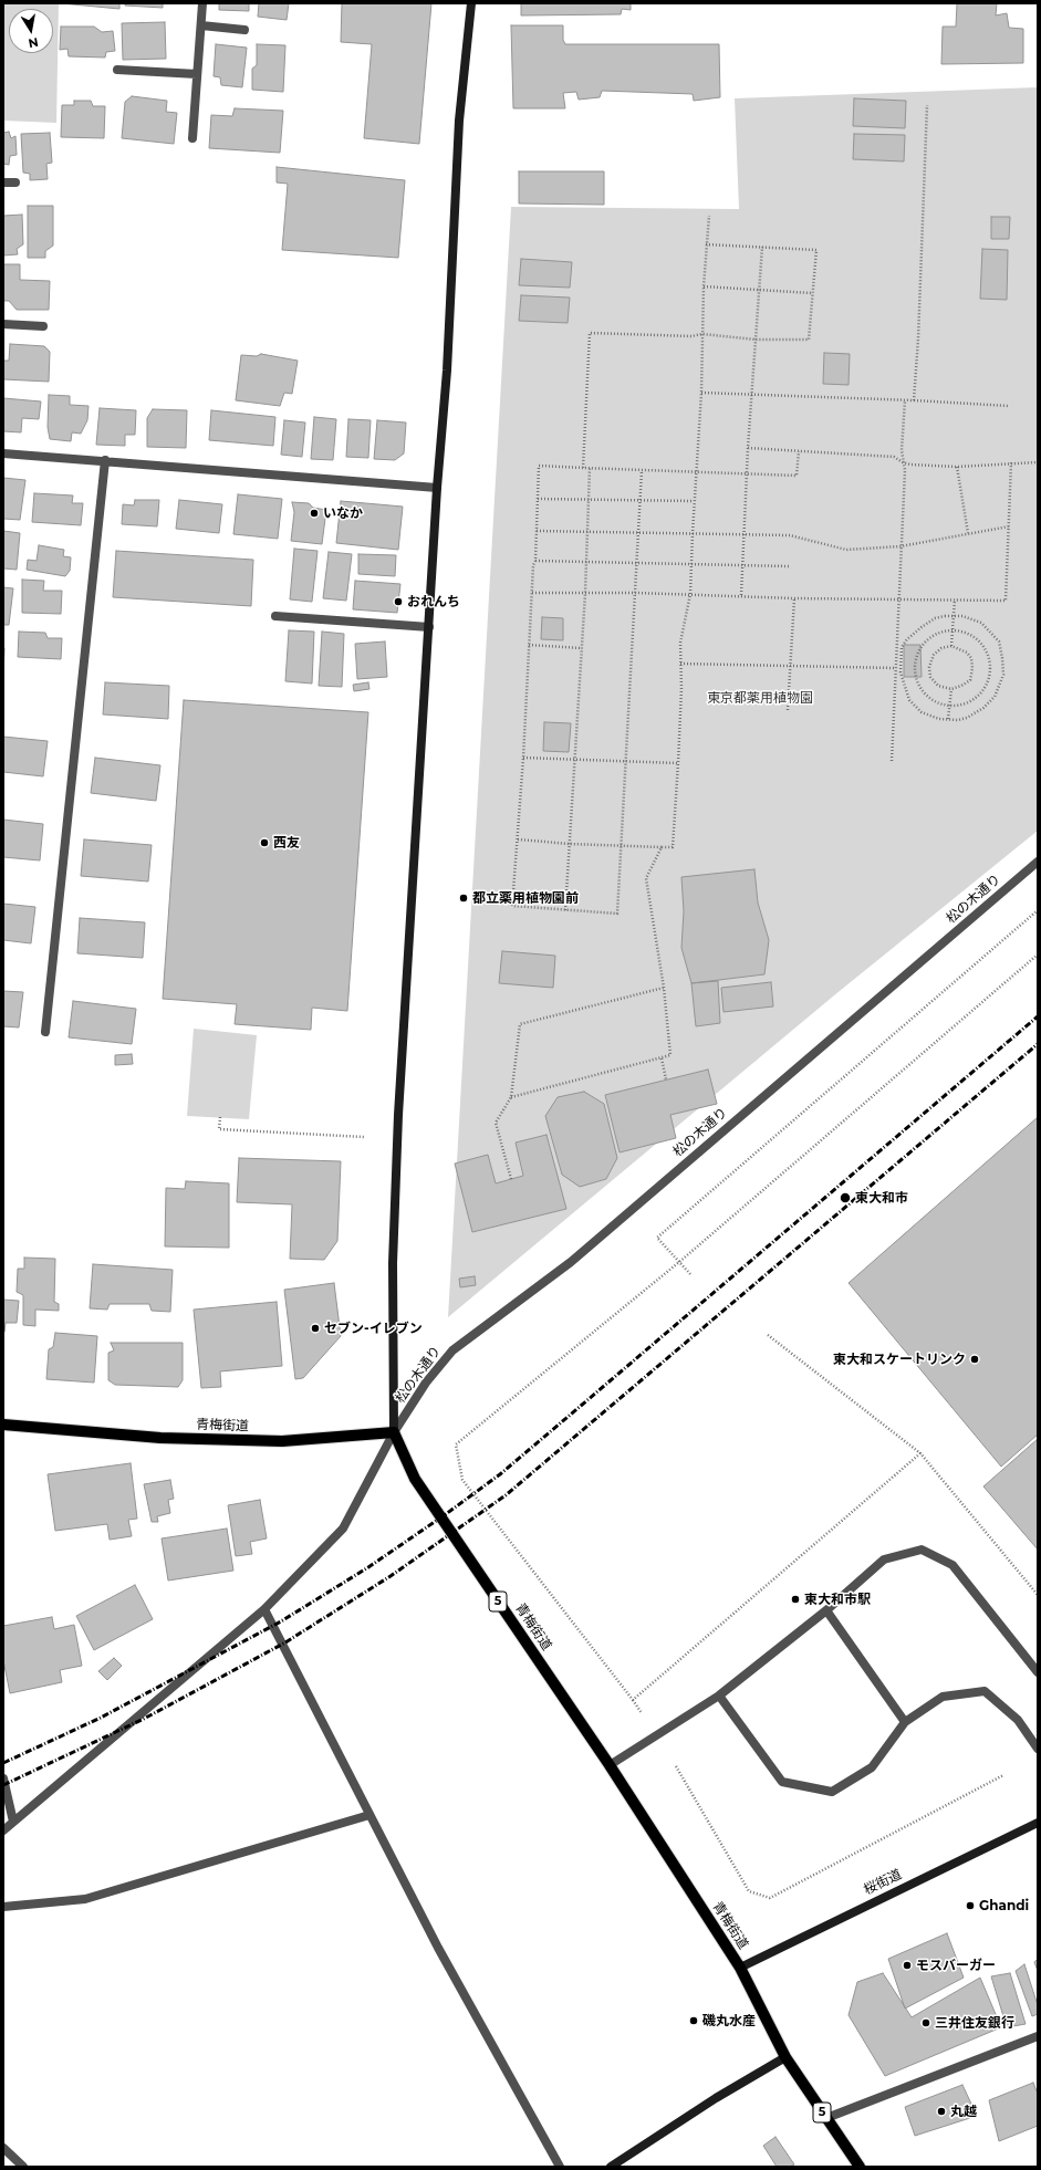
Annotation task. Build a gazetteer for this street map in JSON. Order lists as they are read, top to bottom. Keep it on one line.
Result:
{"streets":{"main road":["青梅街道","5","桜街道"],"street":["松の木通り"]},"crossings":[["松の木通り","青梅街道"],["青梅街道","桜街道"]],"parks":["東京都薬用植物園"],"places":["いなか","おれんち","西友","都立薬用植物園前","東大和市","セブン-イレブン","東大和スケートリンク","東大和市駅","Ghandi","モスバーガー","磯丸水産","三井住友銀行","丸越"],"north":"bottom"}
